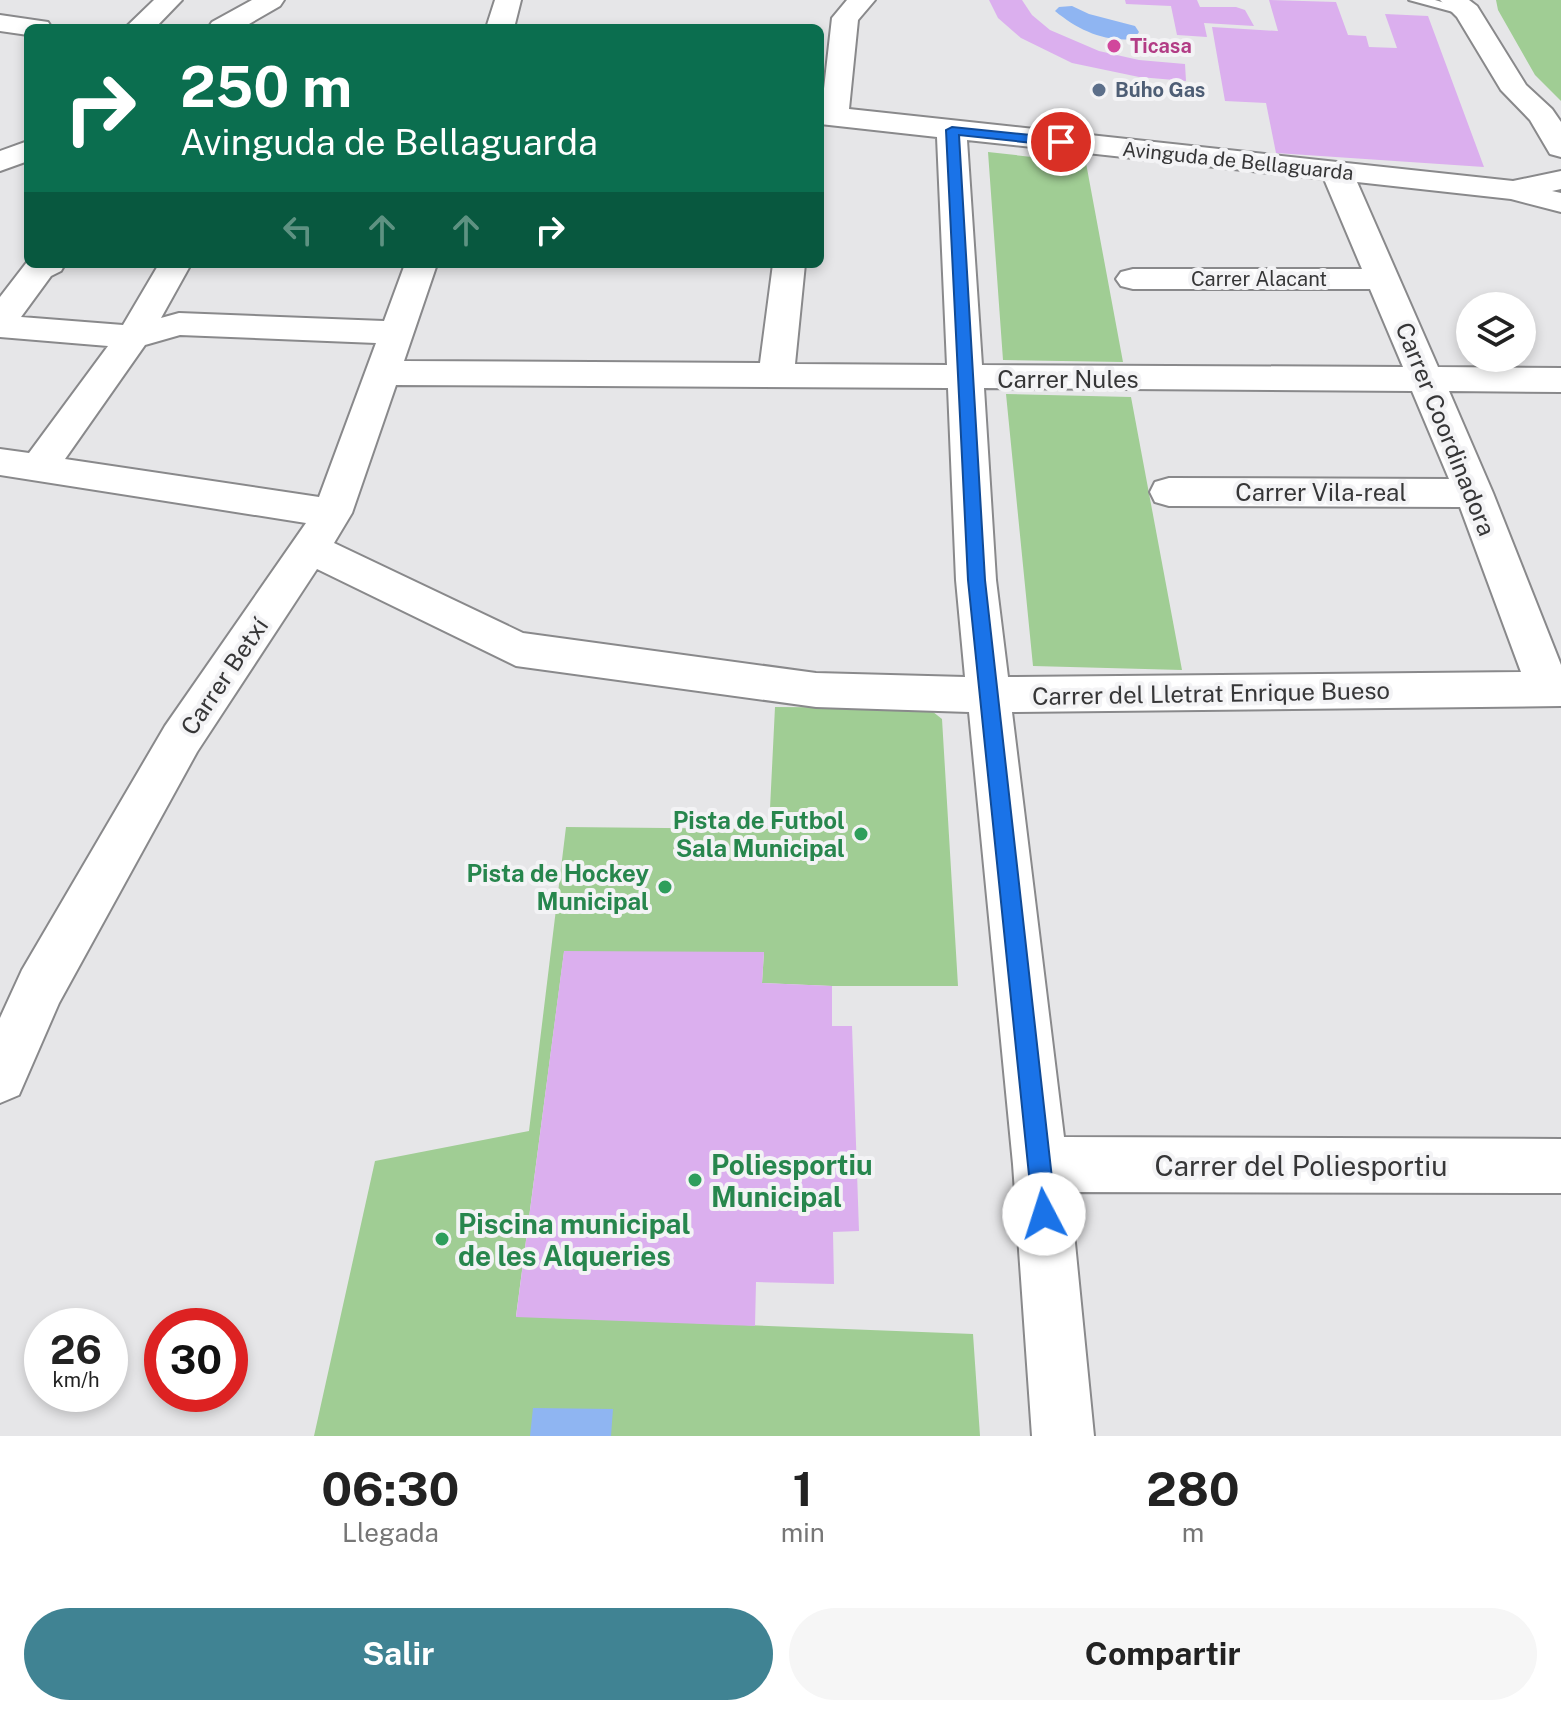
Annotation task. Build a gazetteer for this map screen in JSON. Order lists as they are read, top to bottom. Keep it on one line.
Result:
{"streets":{"street":["Avinguda de Bellaguarda","Carrer Alacant","Carrer Nules","Carrer Coordinadora","Carrer Vila-real","Carrer Betxí","Carrer del Lletrat Enrique Bueso","Carrer del Poliesportiu"]},"crossings":[["Avinguda de Bellaguarda","Carrer Coordinadora"],["Carrer Alacant","Carrer Coordinadora"],["Carrer Nules","Carrer Coordinadora"],["Carrer Nules","Carrer Betxí"],["Carrer Coordinadora","Carrer Vila-real"],["Carrer Coordinadora","Carrer del Lletrat Enrique Bueso"],["Carrer Betxí","Carrer del Lletrat Enrique Bueso"]],"places":["Ticasa","Búho Gas","Pista de Futbol Sala Municipal","Pista de Hockey Municipal","Poliesportiu Municipal","Piscina municipal de les Alqueries"],"page":{"turn":["250 m","Avinguda de Bellaguarda"],"speed":"26 km/h","limit":"30","eta":["06:30","Llegada","1","min","280","m"],"buttons":["Salir","Compartir"]}}
